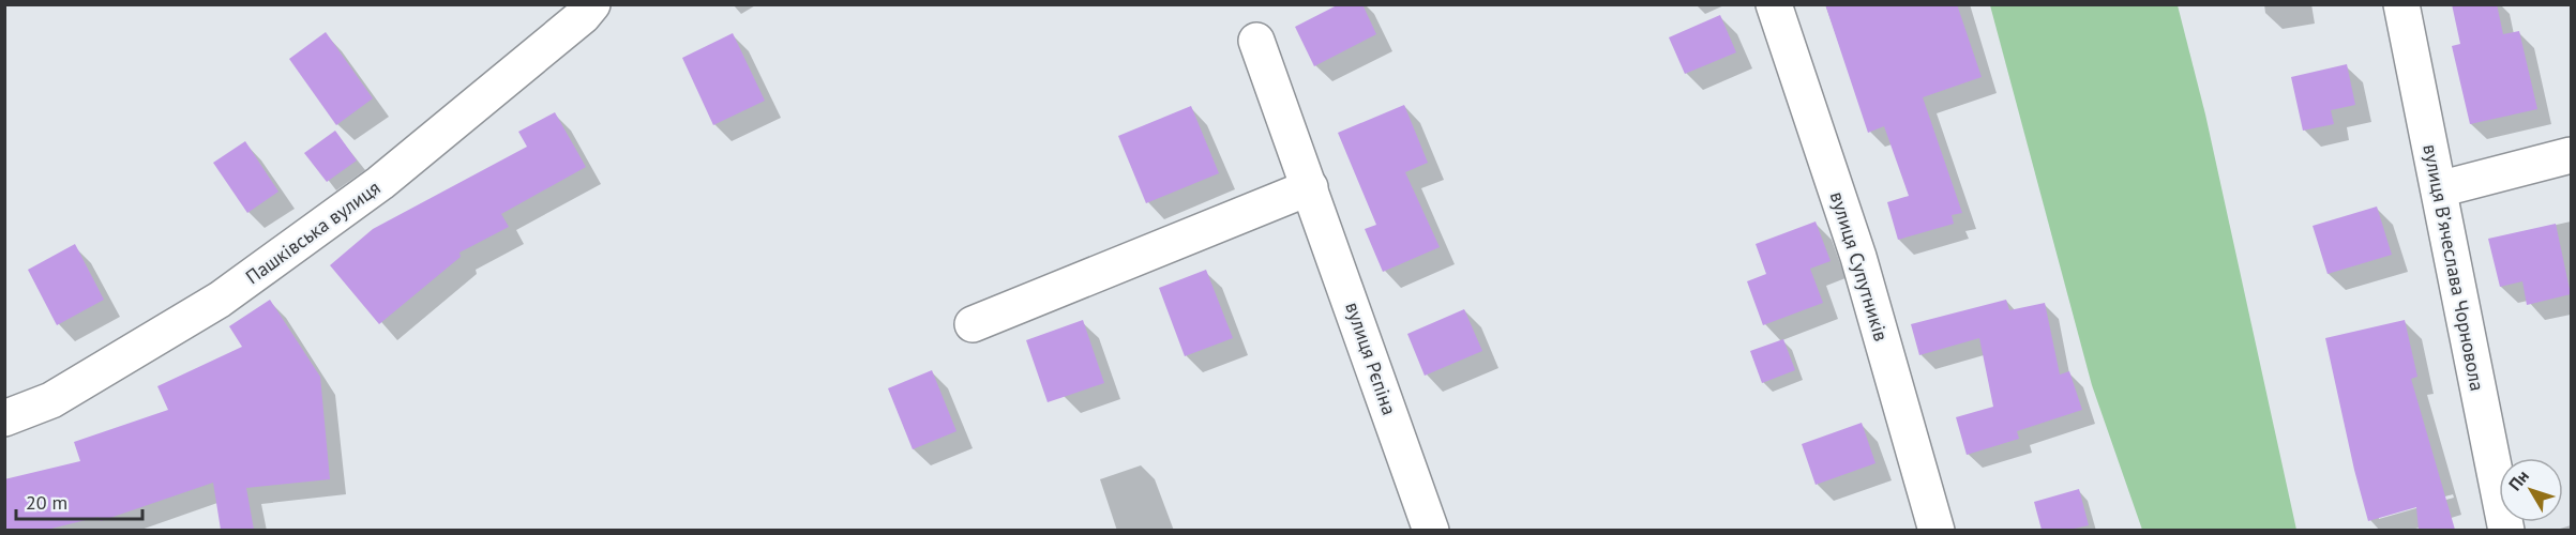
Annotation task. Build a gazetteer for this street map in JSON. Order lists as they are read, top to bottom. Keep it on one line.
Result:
{"streets":{"street":["Пашківська вулиця","вулиця Супутників","вулиця Вʼячеслава Чорновола","вулиця Рєпіна"]},"scale_bar":"20 m","north":"top left"}
